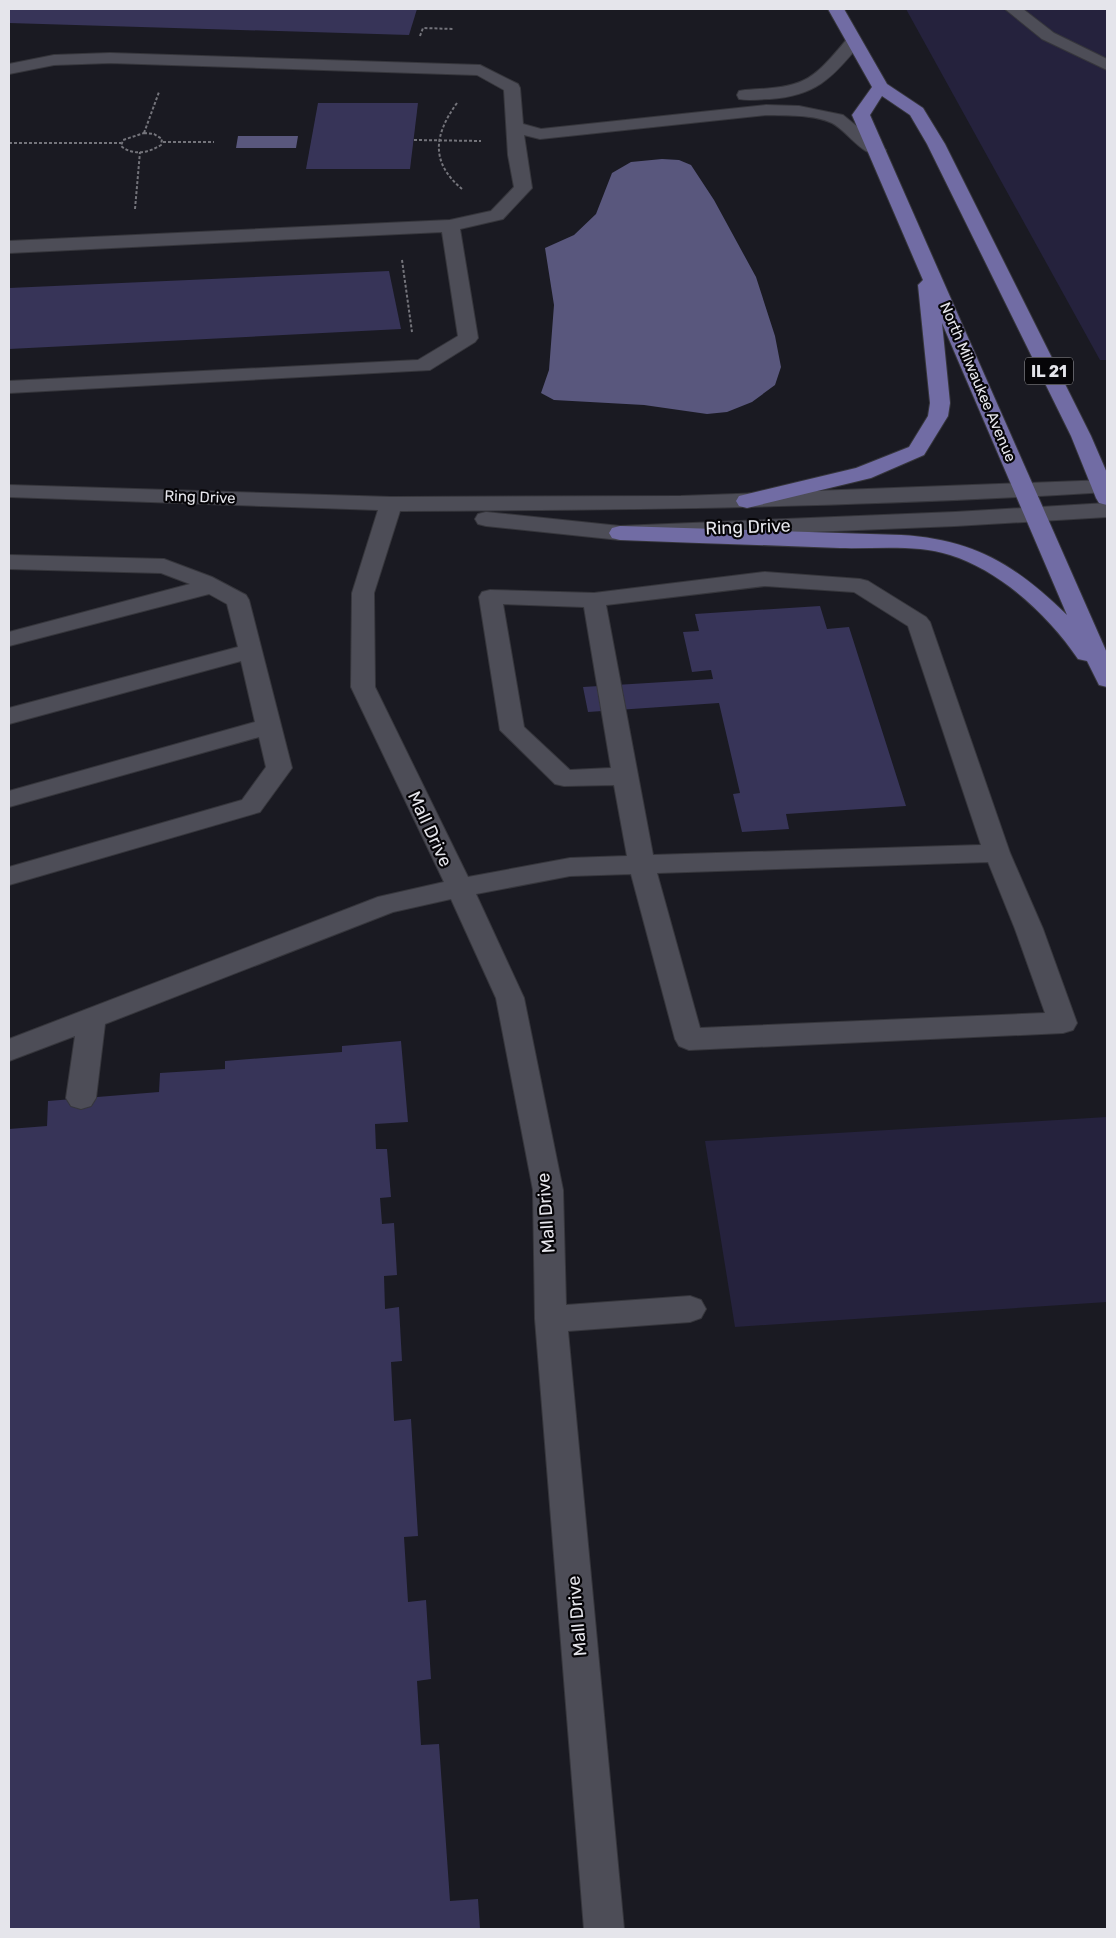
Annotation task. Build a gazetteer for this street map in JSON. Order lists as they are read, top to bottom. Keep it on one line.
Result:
{"streets":{"main road":["IL 21","North Milwaukee Avenue"],"street":["Ring Drive","Mall Drive"]},"crossings":[["IL 21","North Milwaukee Avenue"],["IL 21","Ring Drive"],["North Milwaukee Avenue","Ring Drive"],["Ring Drive","Mall Drive"]]}
